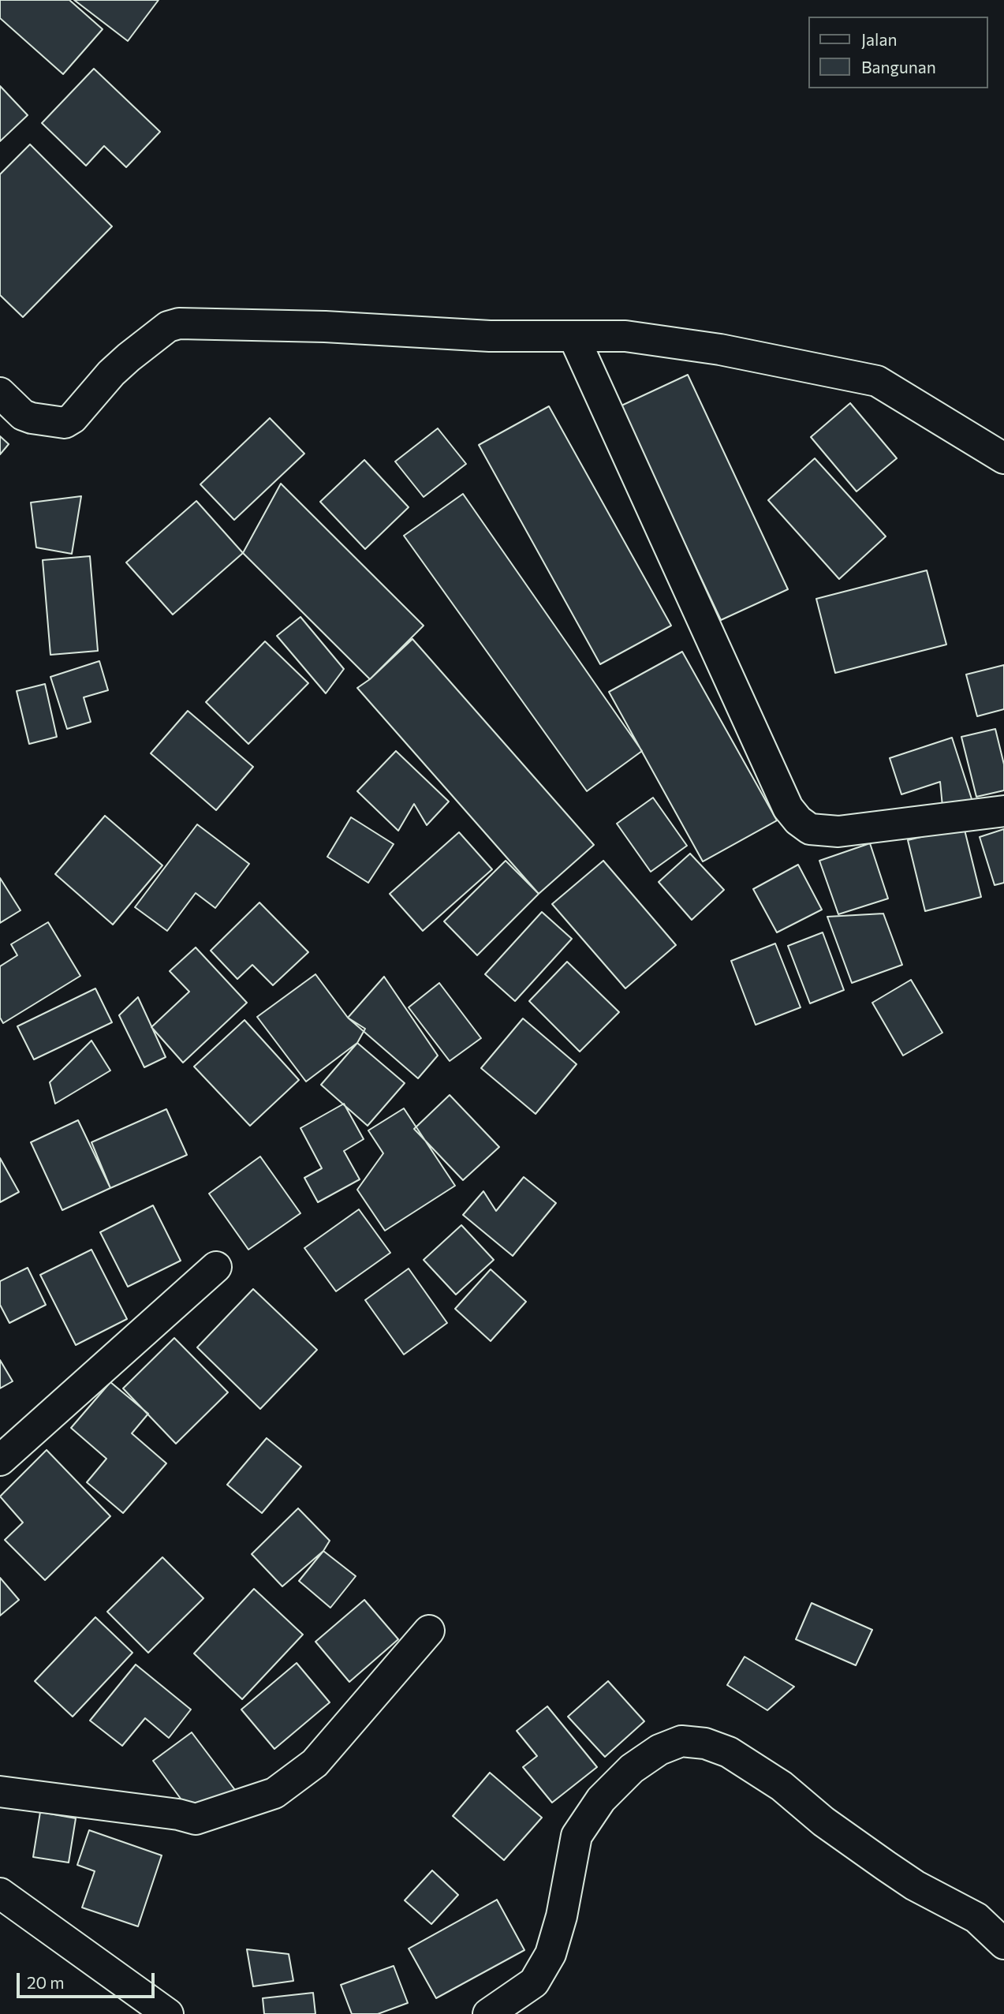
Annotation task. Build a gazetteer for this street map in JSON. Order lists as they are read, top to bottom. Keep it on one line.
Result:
{"legend":["Jalan","Bangunan"],"scale_bar":"20 m"}
